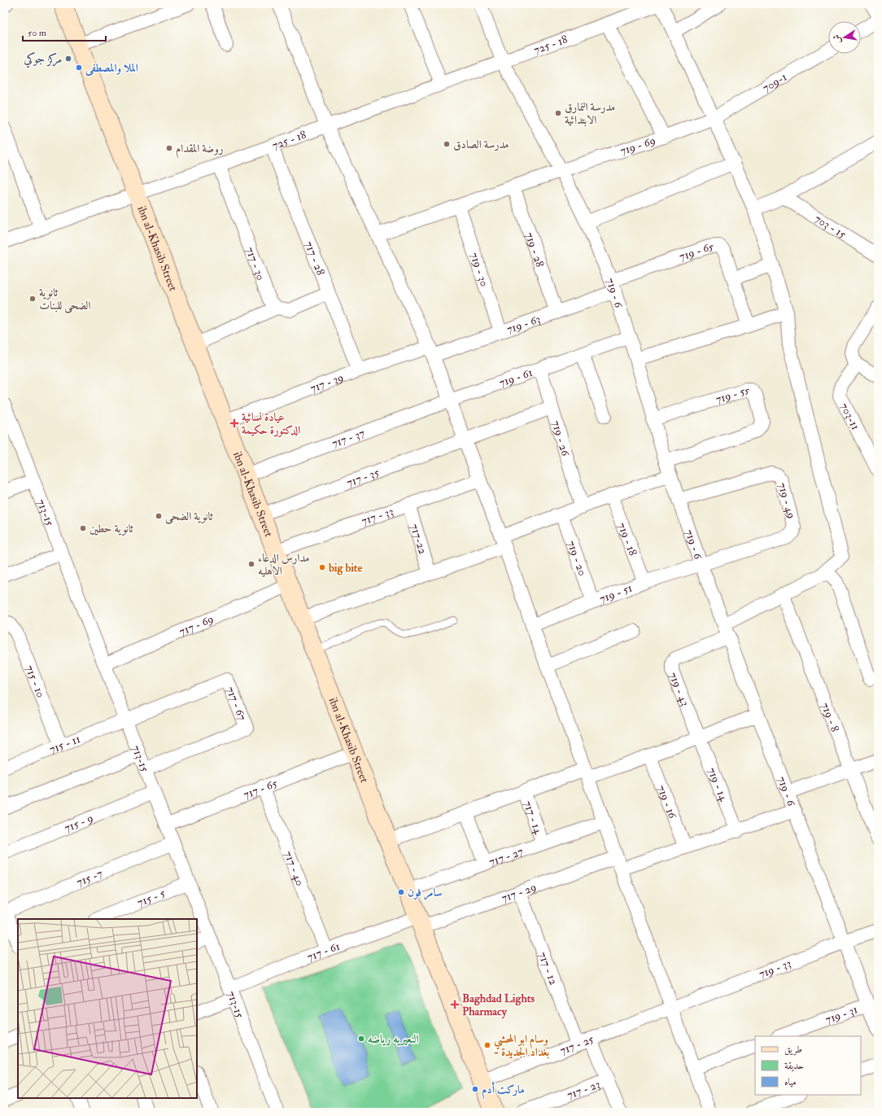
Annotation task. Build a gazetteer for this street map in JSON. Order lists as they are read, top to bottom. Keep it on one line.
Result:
{"streets":{"street":["725 - 18","709-1","719 - 69","703 - 15","ibn al-Khasib Street","719 - 28","719 - 65","717 - 28","717 - 30","719 - 30","719 - 6","719 - 63","719 - 61","717 - 39","719 - 55","703-11","717 - 37","719 - 26","717 - 35","719 - 49","713-15","717 - 33","717-22","719 - 18","719 - 20","719 - 51","717 - 69","715 - 10","719 - 43","717 - 67","719 - 8","715 - 11","719 - 14","717 - 65","719 - 16","717 - 14","715 - 9","717 - 27","717 - 40","715 -7","717 - 29","715 - 5","717 - 61","717 - 12","719 - 33","719 - 31","717 - 25","717 - 23"]},"crossings":[["725 - 18","ibn al-Khasib Street"],["725 - 18","717 - 28"],["725 - 18","717 - 30"],["725 - 18","719 - 6"],["709-1","719 - 69"],["719 - 69","719 - 28"],["719 - 69","719 - 30"],["719 - 69","719 - 6"],["ibn al-Khasib Street","717 - 39"],["ibn al-Khasib Street","717 - 37"],["ibn al-Khasib Street","717 - 35"],["ibn al-Khasib Street","717 - 33"],["ibn al-Khasib Street","717 - 69"],["ibn al-Khasib Street","717 - 65"],["ibn al-Khasib Street","717 - 27"],["ibn al-Khasib Street","717 - 29"],["ibn al-Khasib Street","717 - 61"],["ibn al-Khasib Street","717 - 25"],["719 - 28","719 - 63"],["719 - 65","719 - 6"],["719 - 65","719 - 63"],["717 - 28","717 - 39"],["719 - 30","719 - 63"],["719 - 6","719 - 63"],["719 - 6","719 - 61"],["719 - 6","719 - 55"],["719 - 6","719 - 49"],["719 - 6","719 - 51"],["719 - 6","719 - 43"],["719 - 6","717 - 29"],["719 - 6","719 - 33"],["719 - 6","719 - 31"],["719 - 63","717 - 39"],["719 - 61","717 - 37"],["719 - 61","719 - 26"],["719 - 26","717 - 35"],["719 - 49","719 - 51"],["713-15","717 - 69"],["713-15","717 - 67"],["713-15","715 - 11"],["713-15","717 - 65"],["713-15","715 - 9"],["713-15","715 -7"],["713-15","715 - 5"],["713-15","717 - 61"],["717 - 33","717-22"],["719 - 18","719 - 51"],["719 - 20","719 - 51"],["715 - 10","715 - 11"],["719 - 43","719 - 14"],["717 - 67","715 - 11"],["719 - 14","717 - 29"],["717 - 65","717 - 40"],["719 - 16","717 - 29"],["717 - 14","717 - 27"],["717 - 40","717 - 61"],["717 - 29","717 - 61"],["717 - 29","717 - 12"],["717 - 12","717 - 25"],["719 - 33","717 - 25"]],"places":{"other":["مركز جوكي","الملا والمصطفى","مدرسة النمارق الابتدائية","مدرسة الصادق","روضة المقدام","ثانوية الضحى للبنات","ثانوية الضحى","ثانوية حطين","مدارس الدعاء الاهليه","big bite","سامر فون","النعيريه رياضه","وسام ابو المحشي - بغداد الجديدة","ماركت أدم"],"health":["عيادة نسائية الدكتورة حكيمة","Baghdad Lights Pharmacy"]},"legend":["طريق","حديقة","مياه"],"scale_bar":"50 m","north":"left"}
